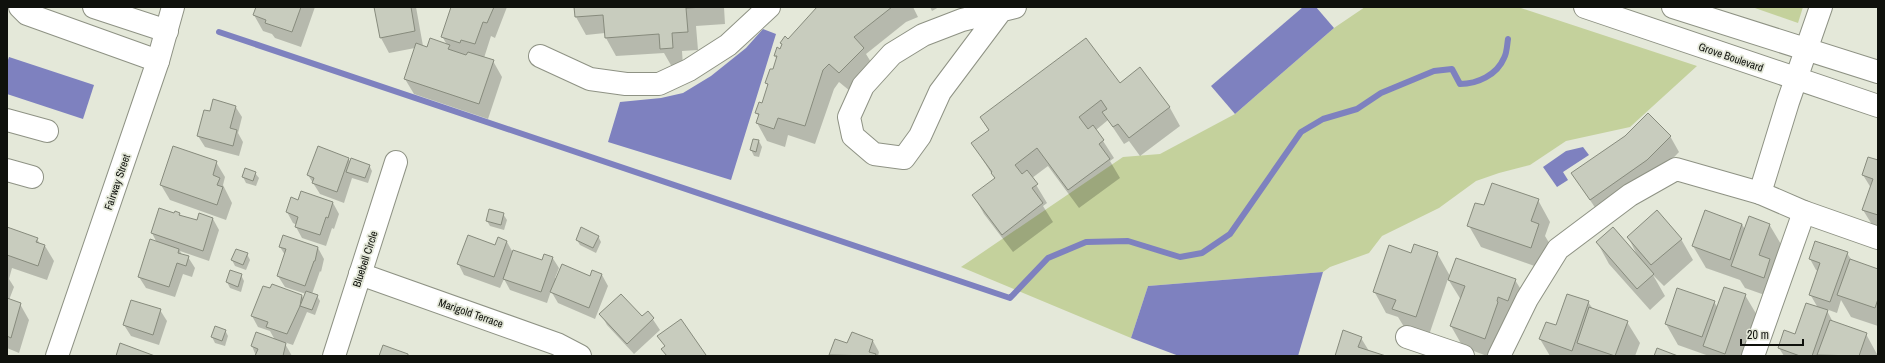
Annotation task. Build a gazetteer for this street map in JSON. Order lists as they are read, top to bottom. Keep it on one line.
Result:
{"streets":{"street":["Grove Boulevard","Fairway Street","Bluebell Circle","Marigold Terrace"]},"crossings":[["Bluebell Circle","Marigold Terrace"]],"scale_bar":"20 m"}
